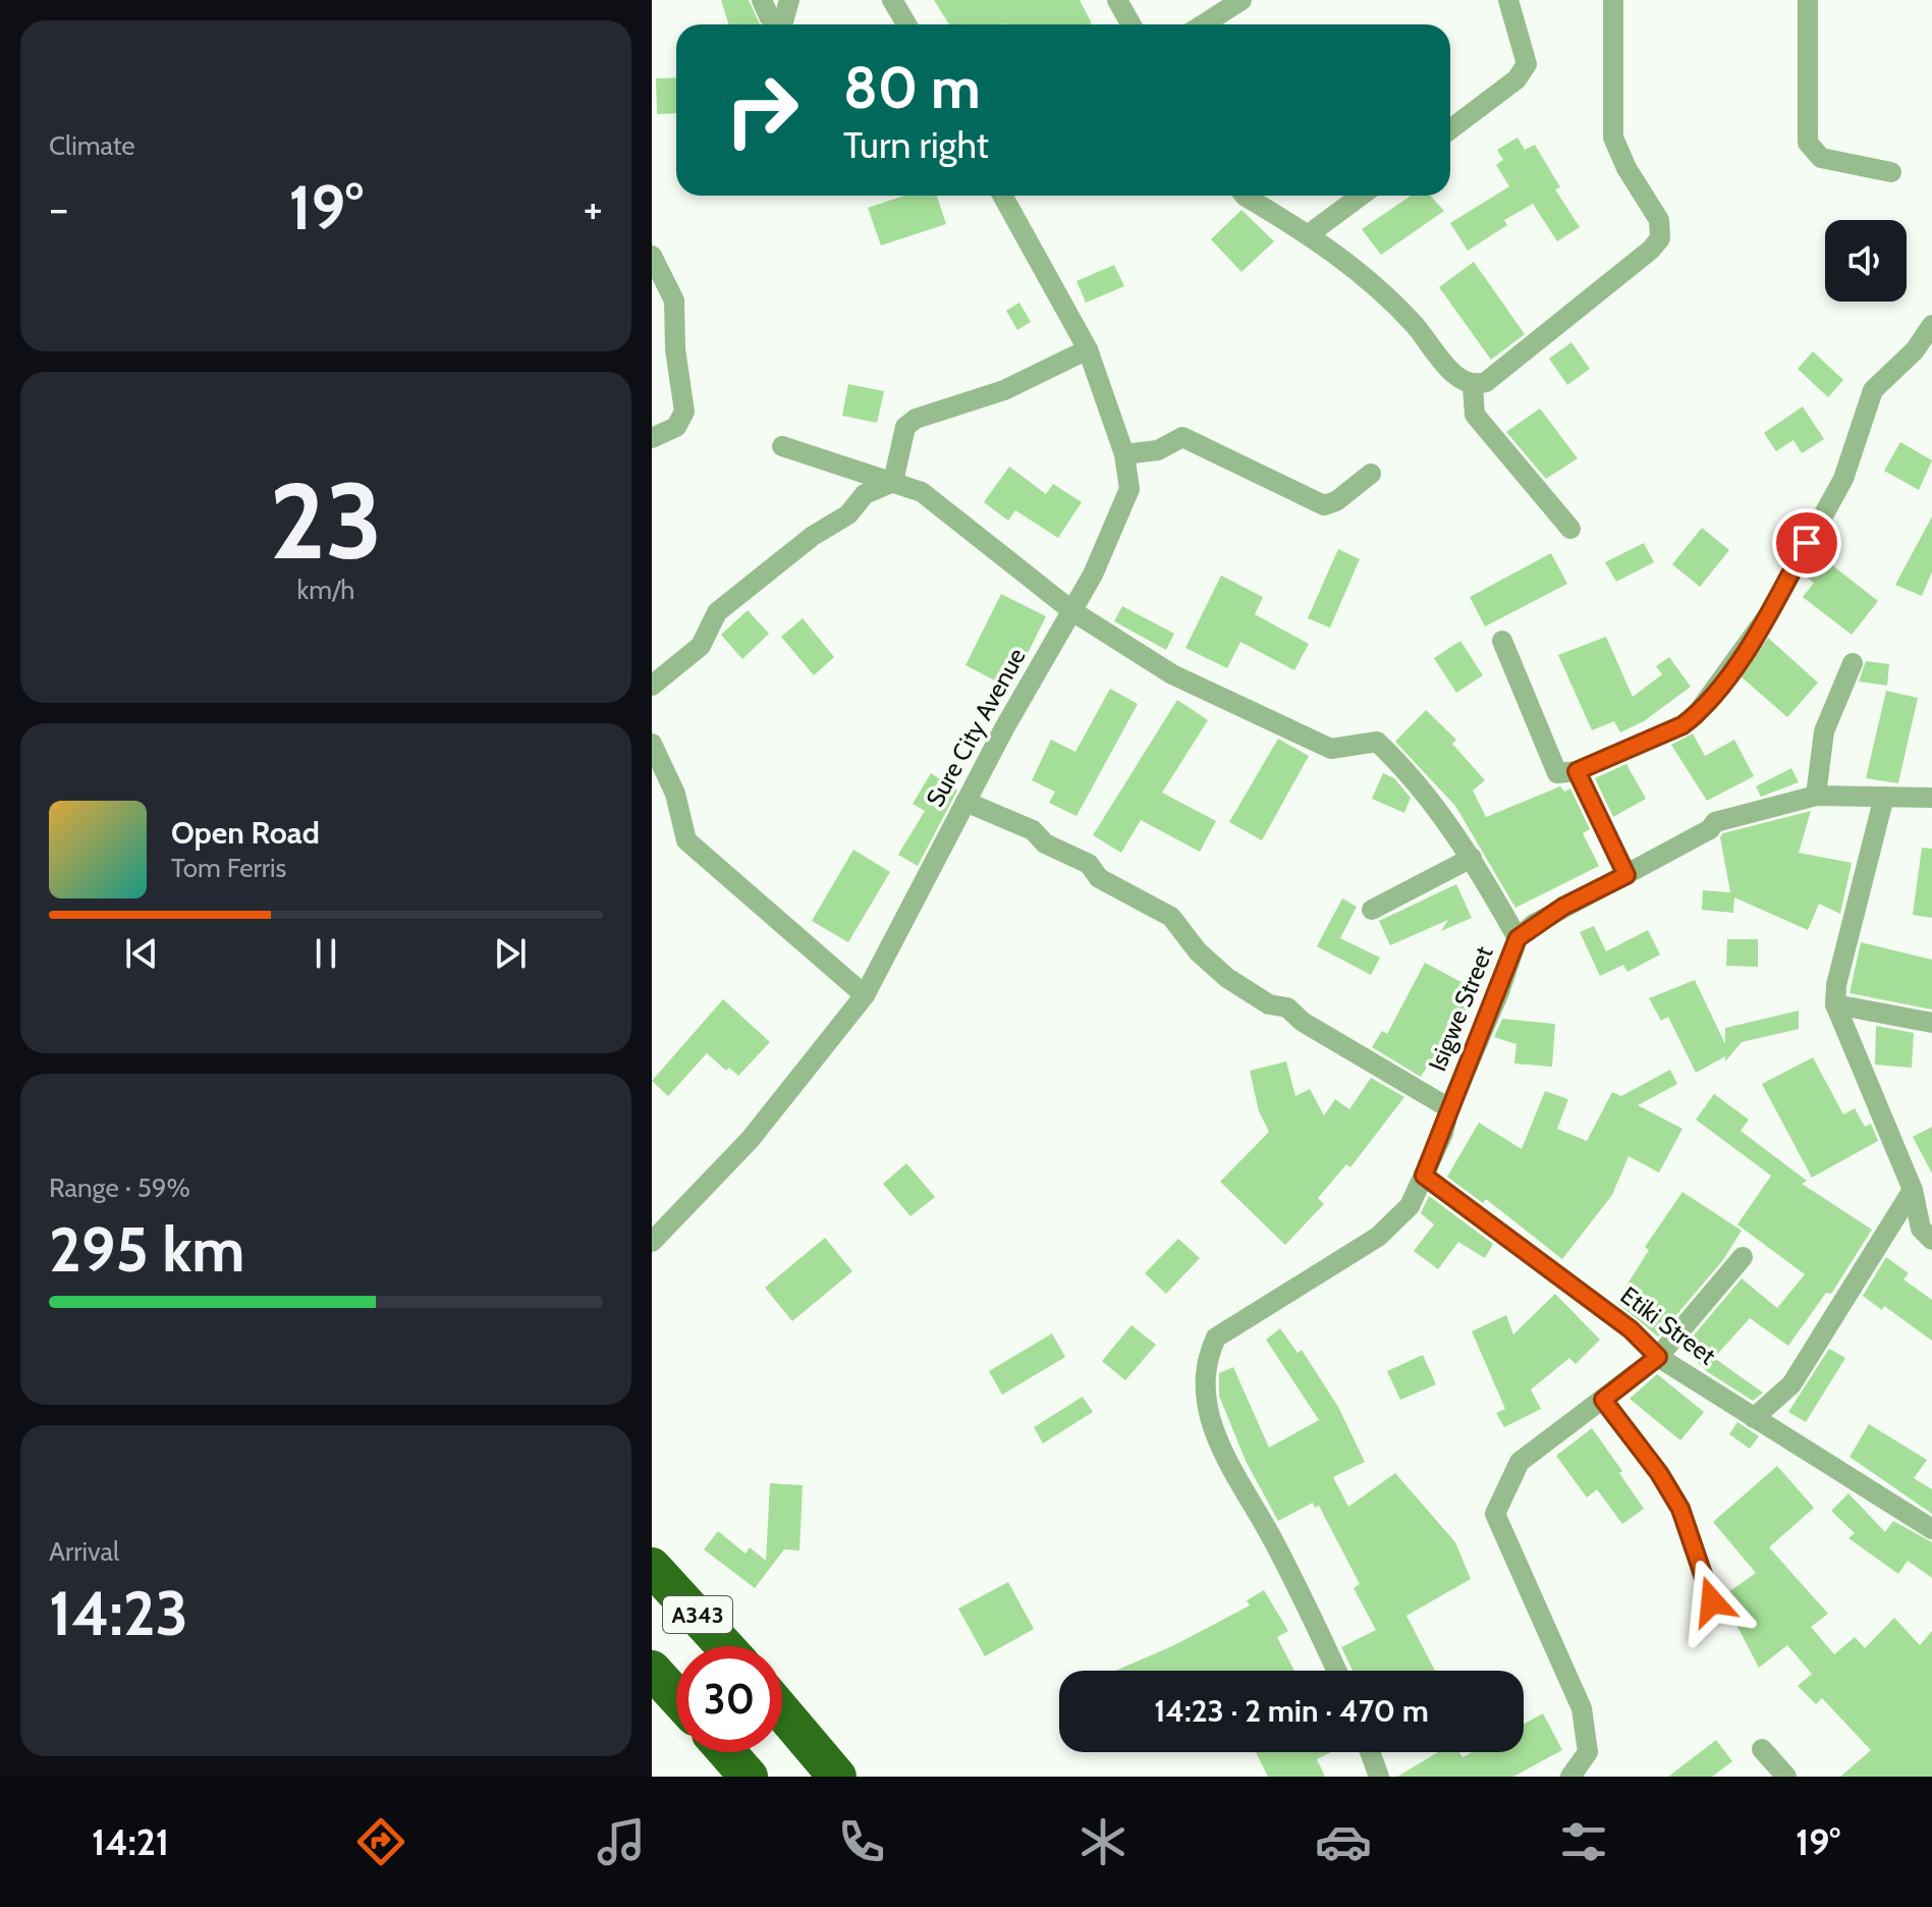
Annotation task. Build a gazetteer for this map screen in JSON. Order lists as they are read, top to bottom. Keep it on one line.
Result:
{"streets":{"highway":["A343"],"street":["Sure City Avenue","Isigwe Street","Etiki Street"]},"crossings":[["Isigwe Street","Etiki Street"]],"page":{"tile":["Climate",["23","km/h"],["Range · 59%","295 km"],["Arrival","14:23"]],"turn":["80 m","Turn right"],"heat":["−","19°","+"],"song":["Open Road","Tom Ferris"],"limit":"30","trip":"14:23 · 2 min · 470 m","tabs":["14:21","19°"]}}
